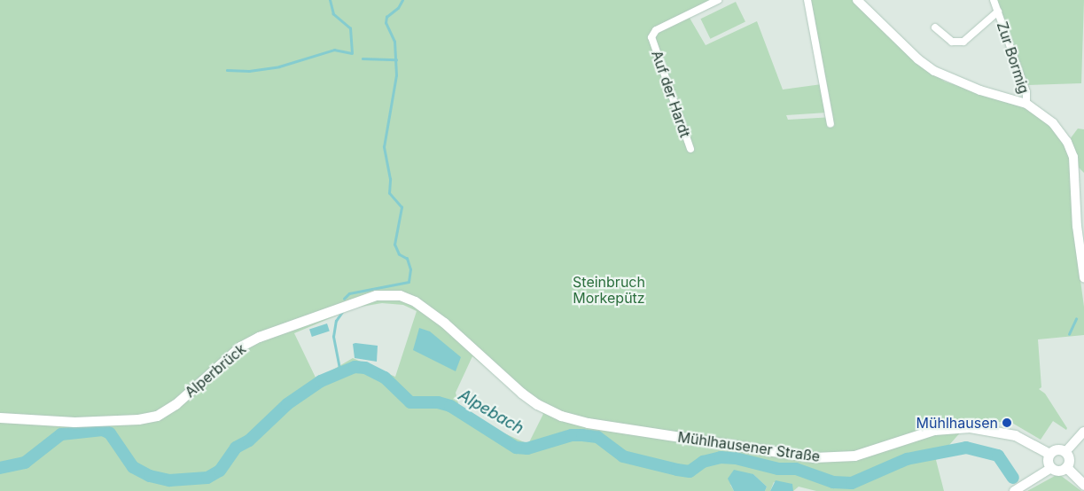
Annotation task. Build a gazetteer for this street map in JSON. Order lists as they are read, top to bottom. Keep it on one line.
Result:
{"streets":{"main road":["Alperbrück","Mühlhausener Straße"],"street":["Zur Bormig","Auf der Hardt"]},"crossings":[["Alperbrück","Mühlhausener Straße"]],"water":["Alpebach"],"parks":["Steinbruch Morkepütz"],"places":["Mühlhausen"]}
